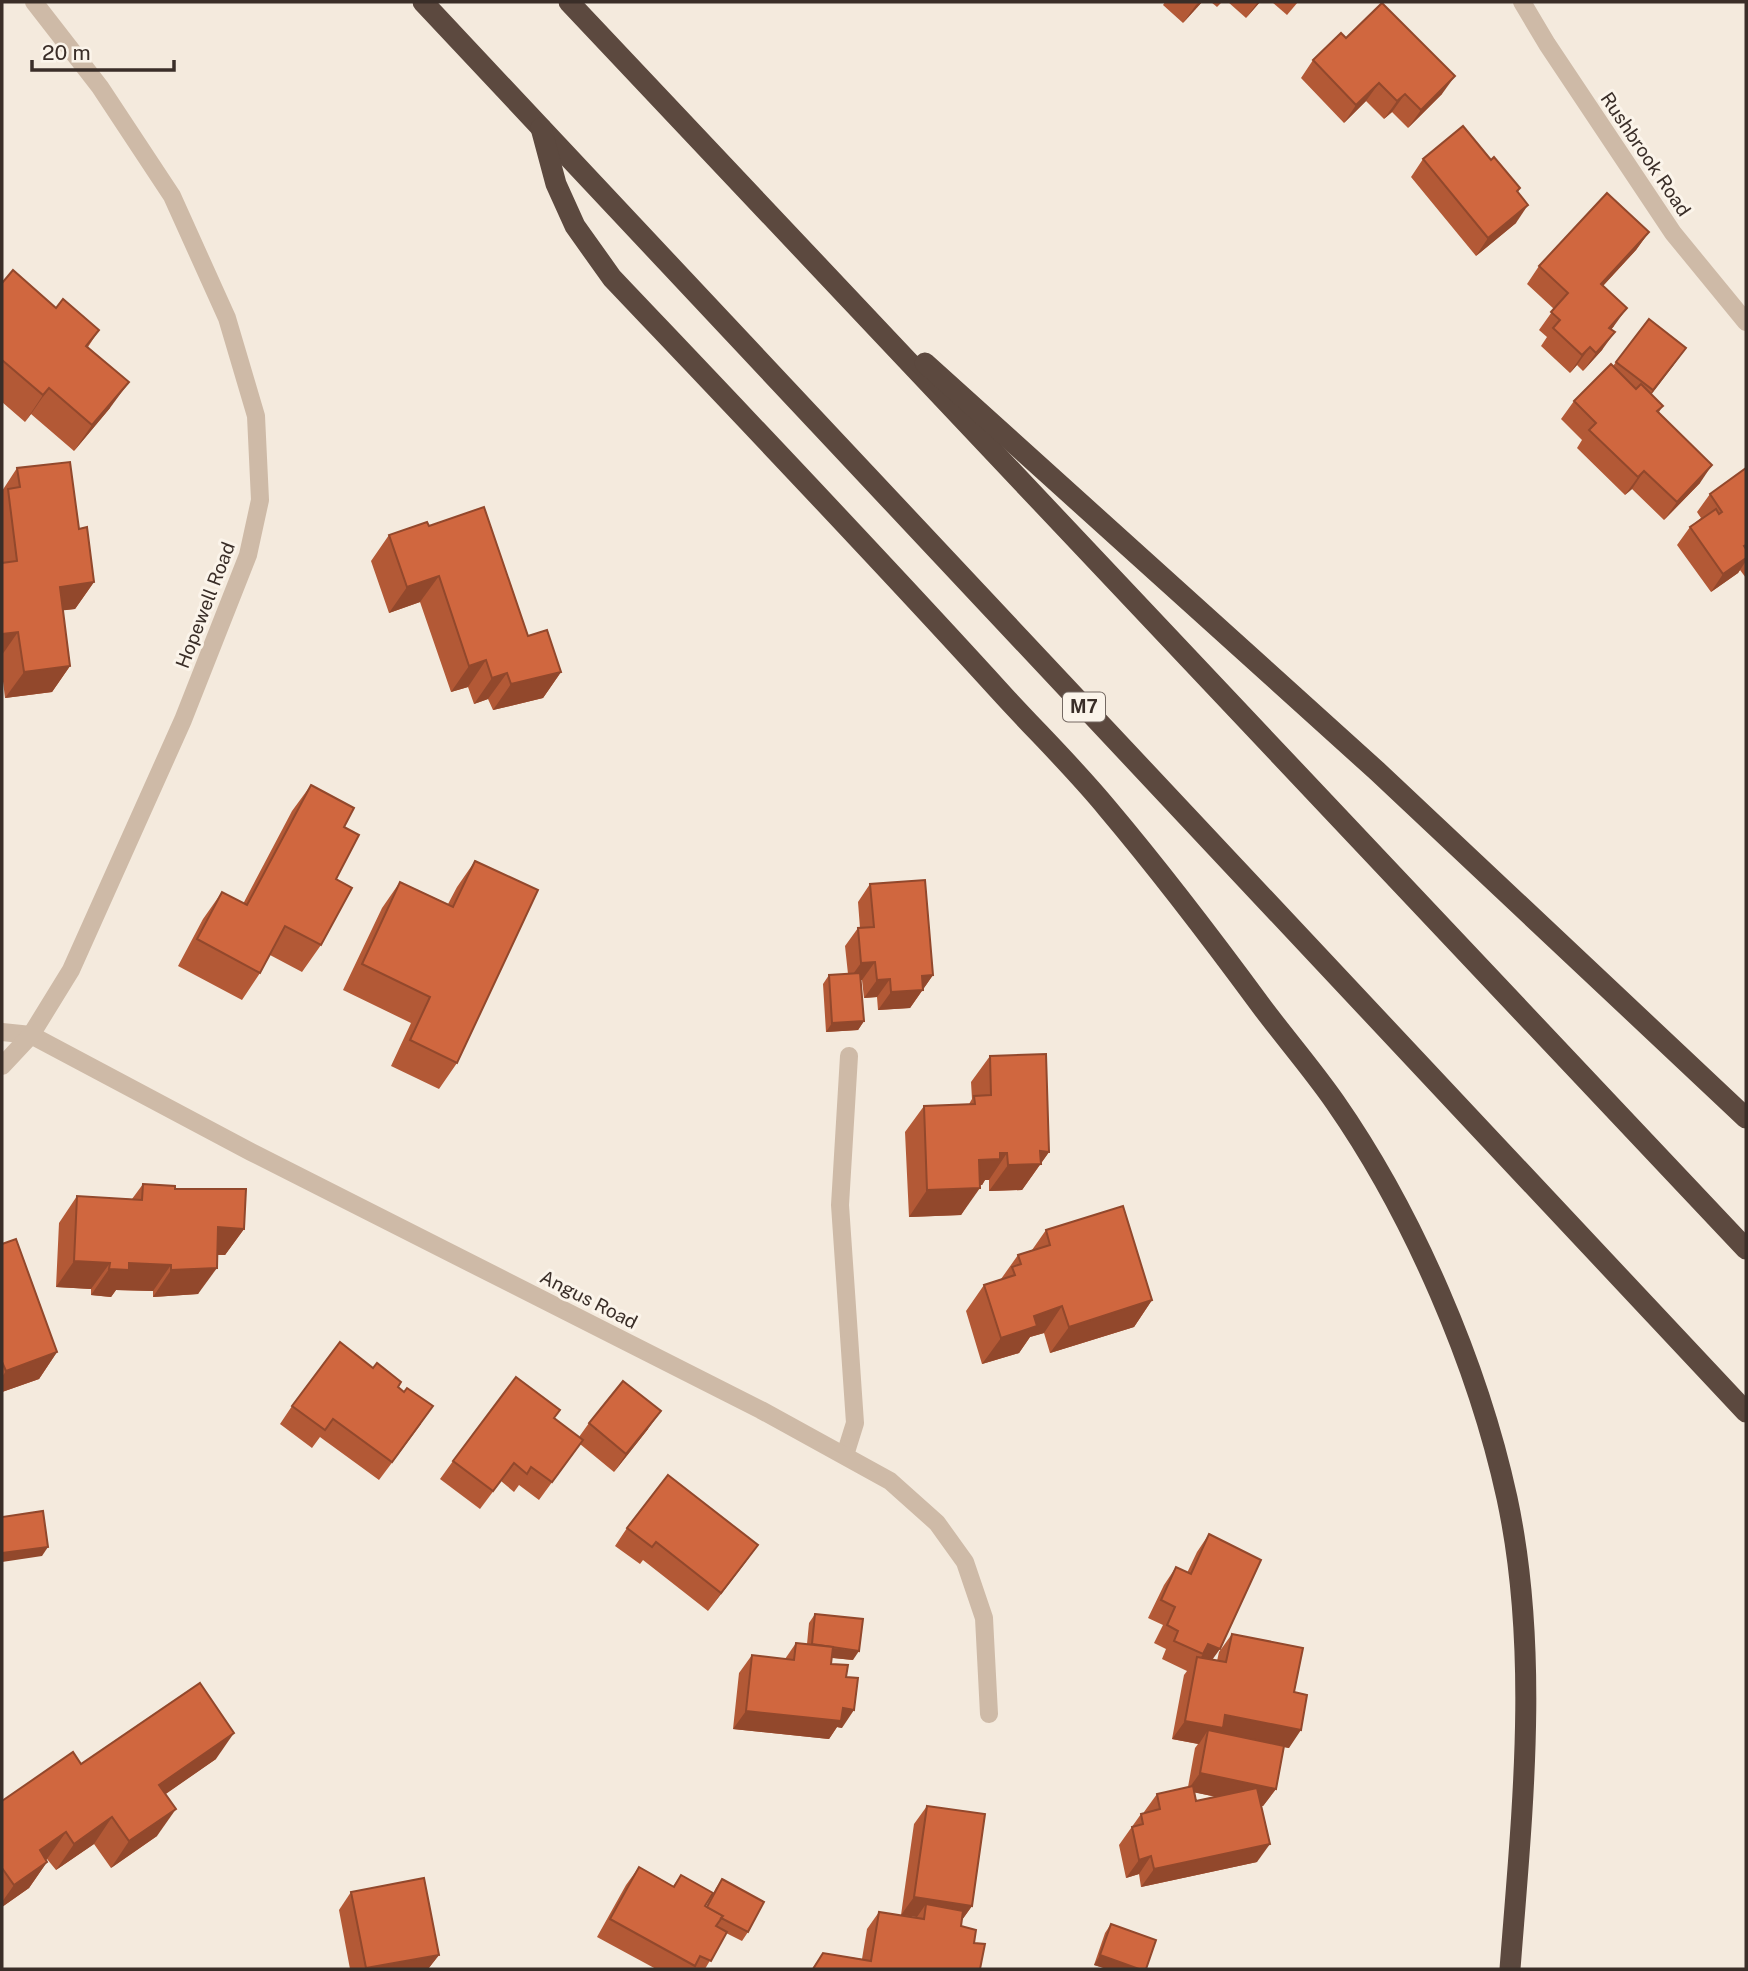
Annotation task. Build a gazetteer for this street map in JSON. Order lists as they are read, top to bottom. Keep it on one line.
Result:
{"streets":{"highway":["M7"],"street":["Rushbrook Road","Hopewell Road","Angus Road"]},"crossings":[["Hopewell Road","Angus Road"]],"scale_bar":"20 m"}
